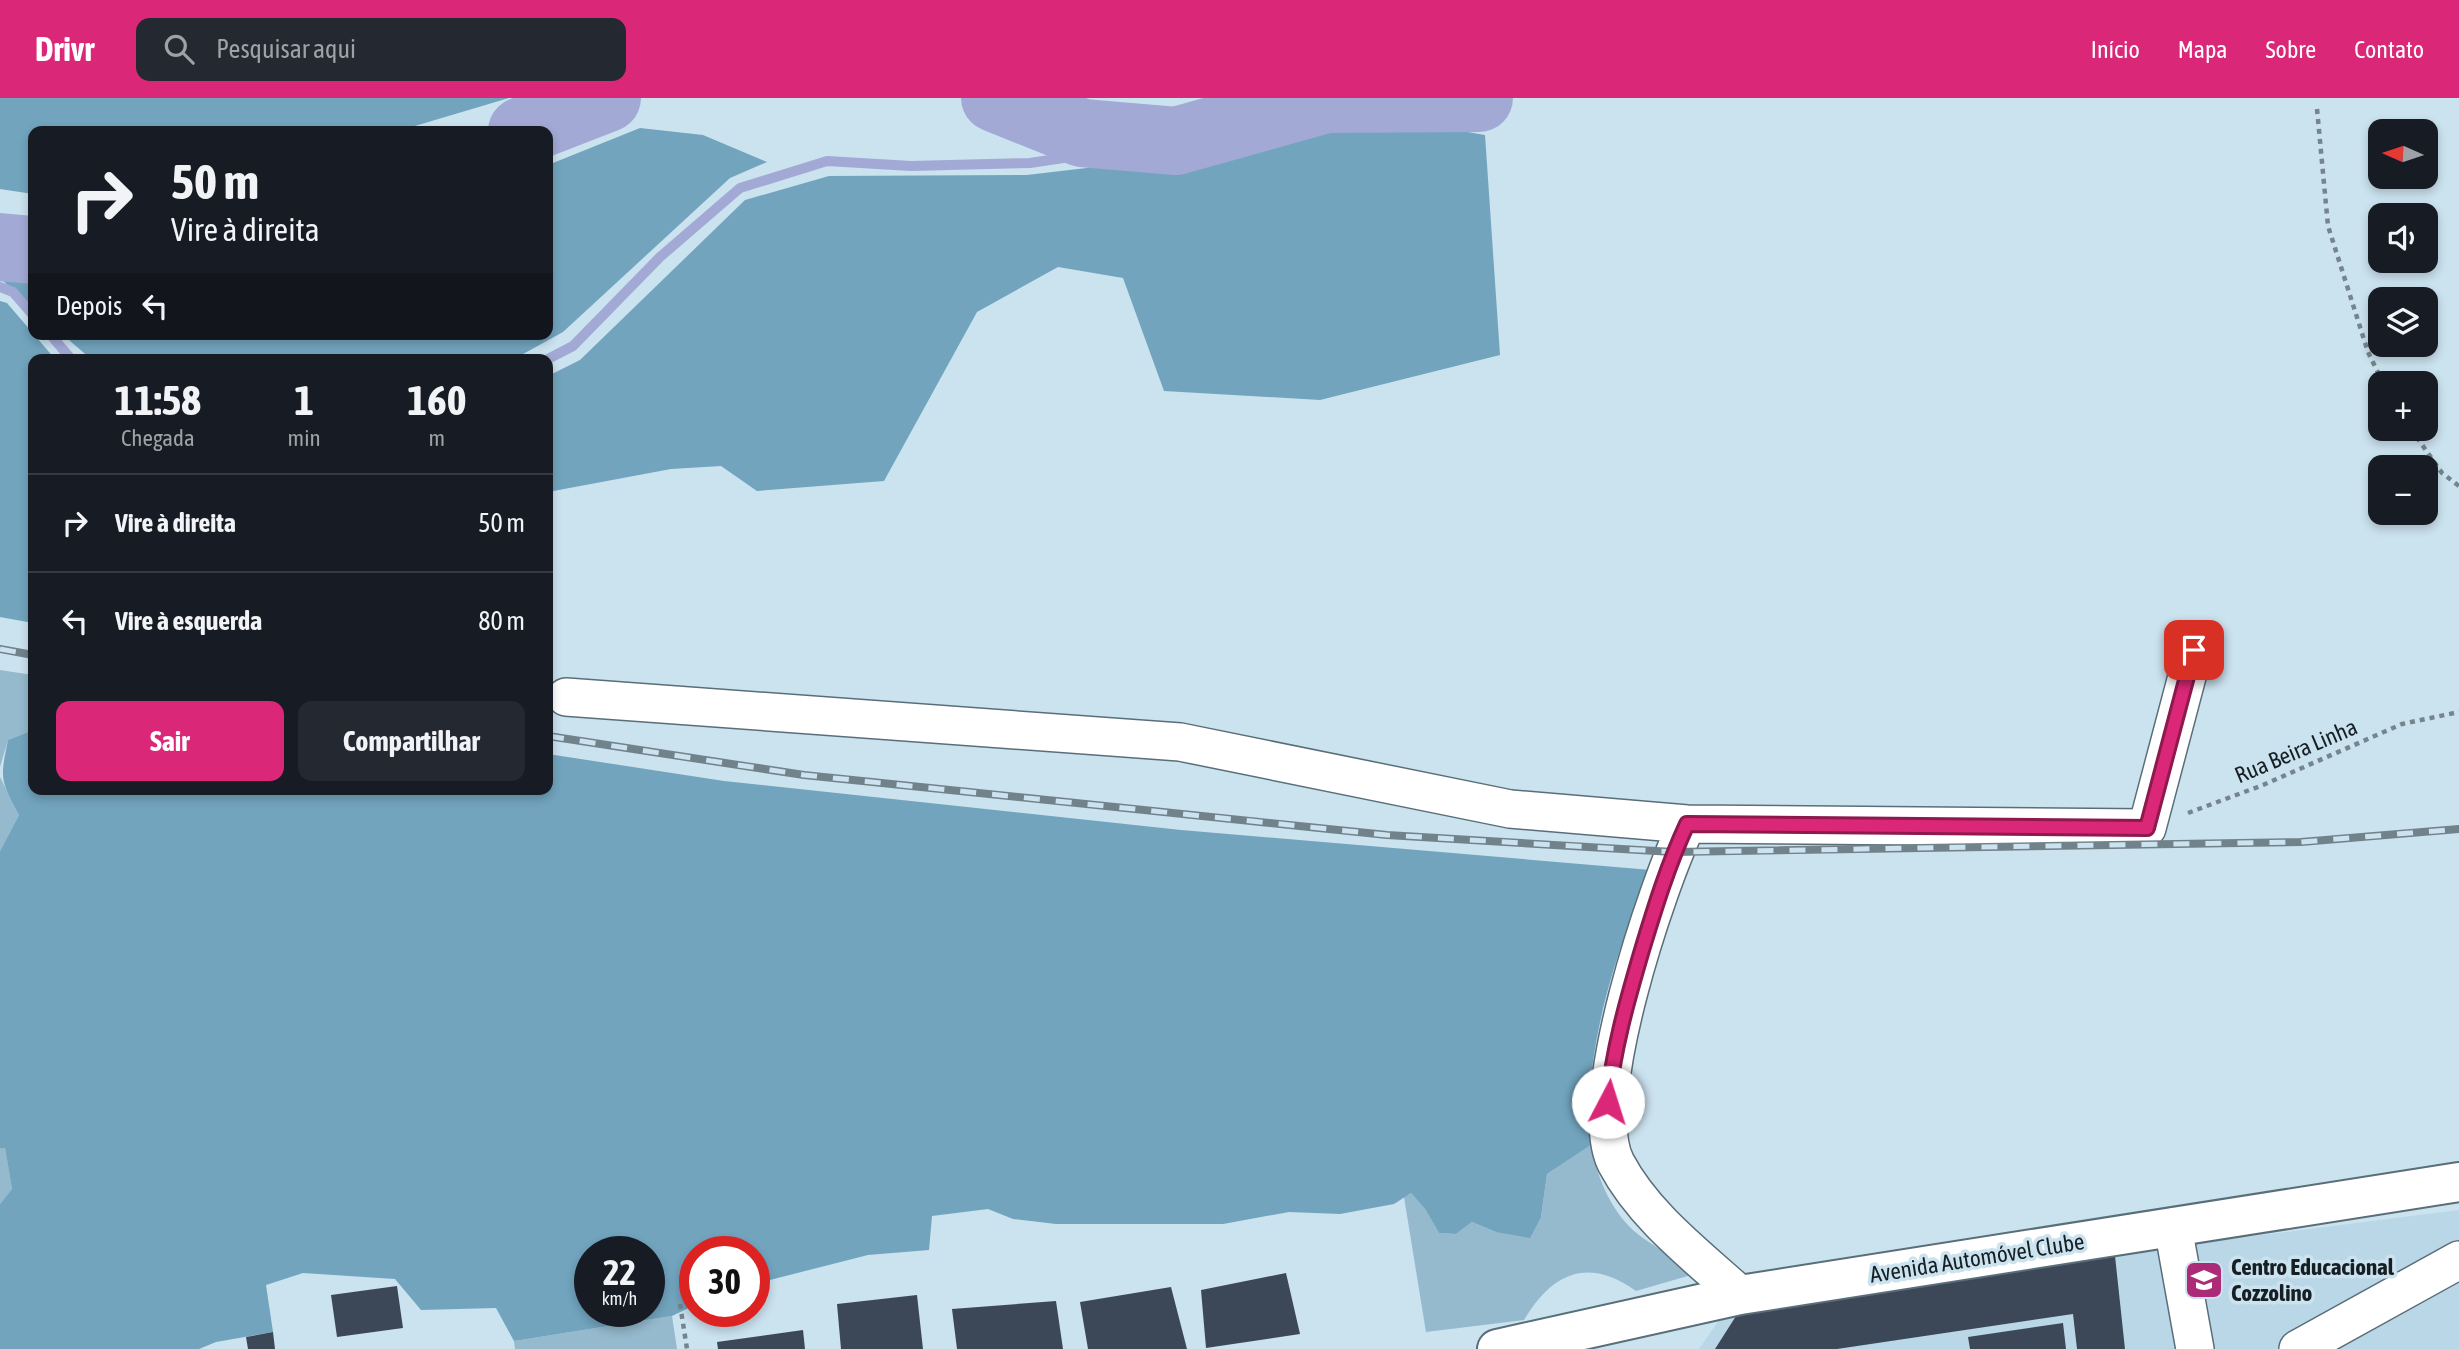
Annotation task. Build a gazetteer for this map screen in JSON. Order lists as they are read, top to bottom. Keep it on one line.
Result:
{"streets":{"main road":["Avenida Automóvel Clube"],"path":["Rua Beira Linha"]},"places":{"school or university":["Centro Educacional Cozzolino"]},"north":"left","page":{"header":"Drivr","search":"Pesquisar aqui","nav":["Início","Mapa","Sobre","Contato"],"map_buttons":["+","−"],"turn":["50 m","Vire à direita"],"then":"Depois","eta":["11:58","Chegada","1","min","160","m"],"list":[{"name":"Vire à direita","value":"50 m"},{"name":"Vire à esquerda","value":"80 m"}],"buttons":["Sair","Compartilhar"],"speed":"22 km/h","limit":"30"}}
